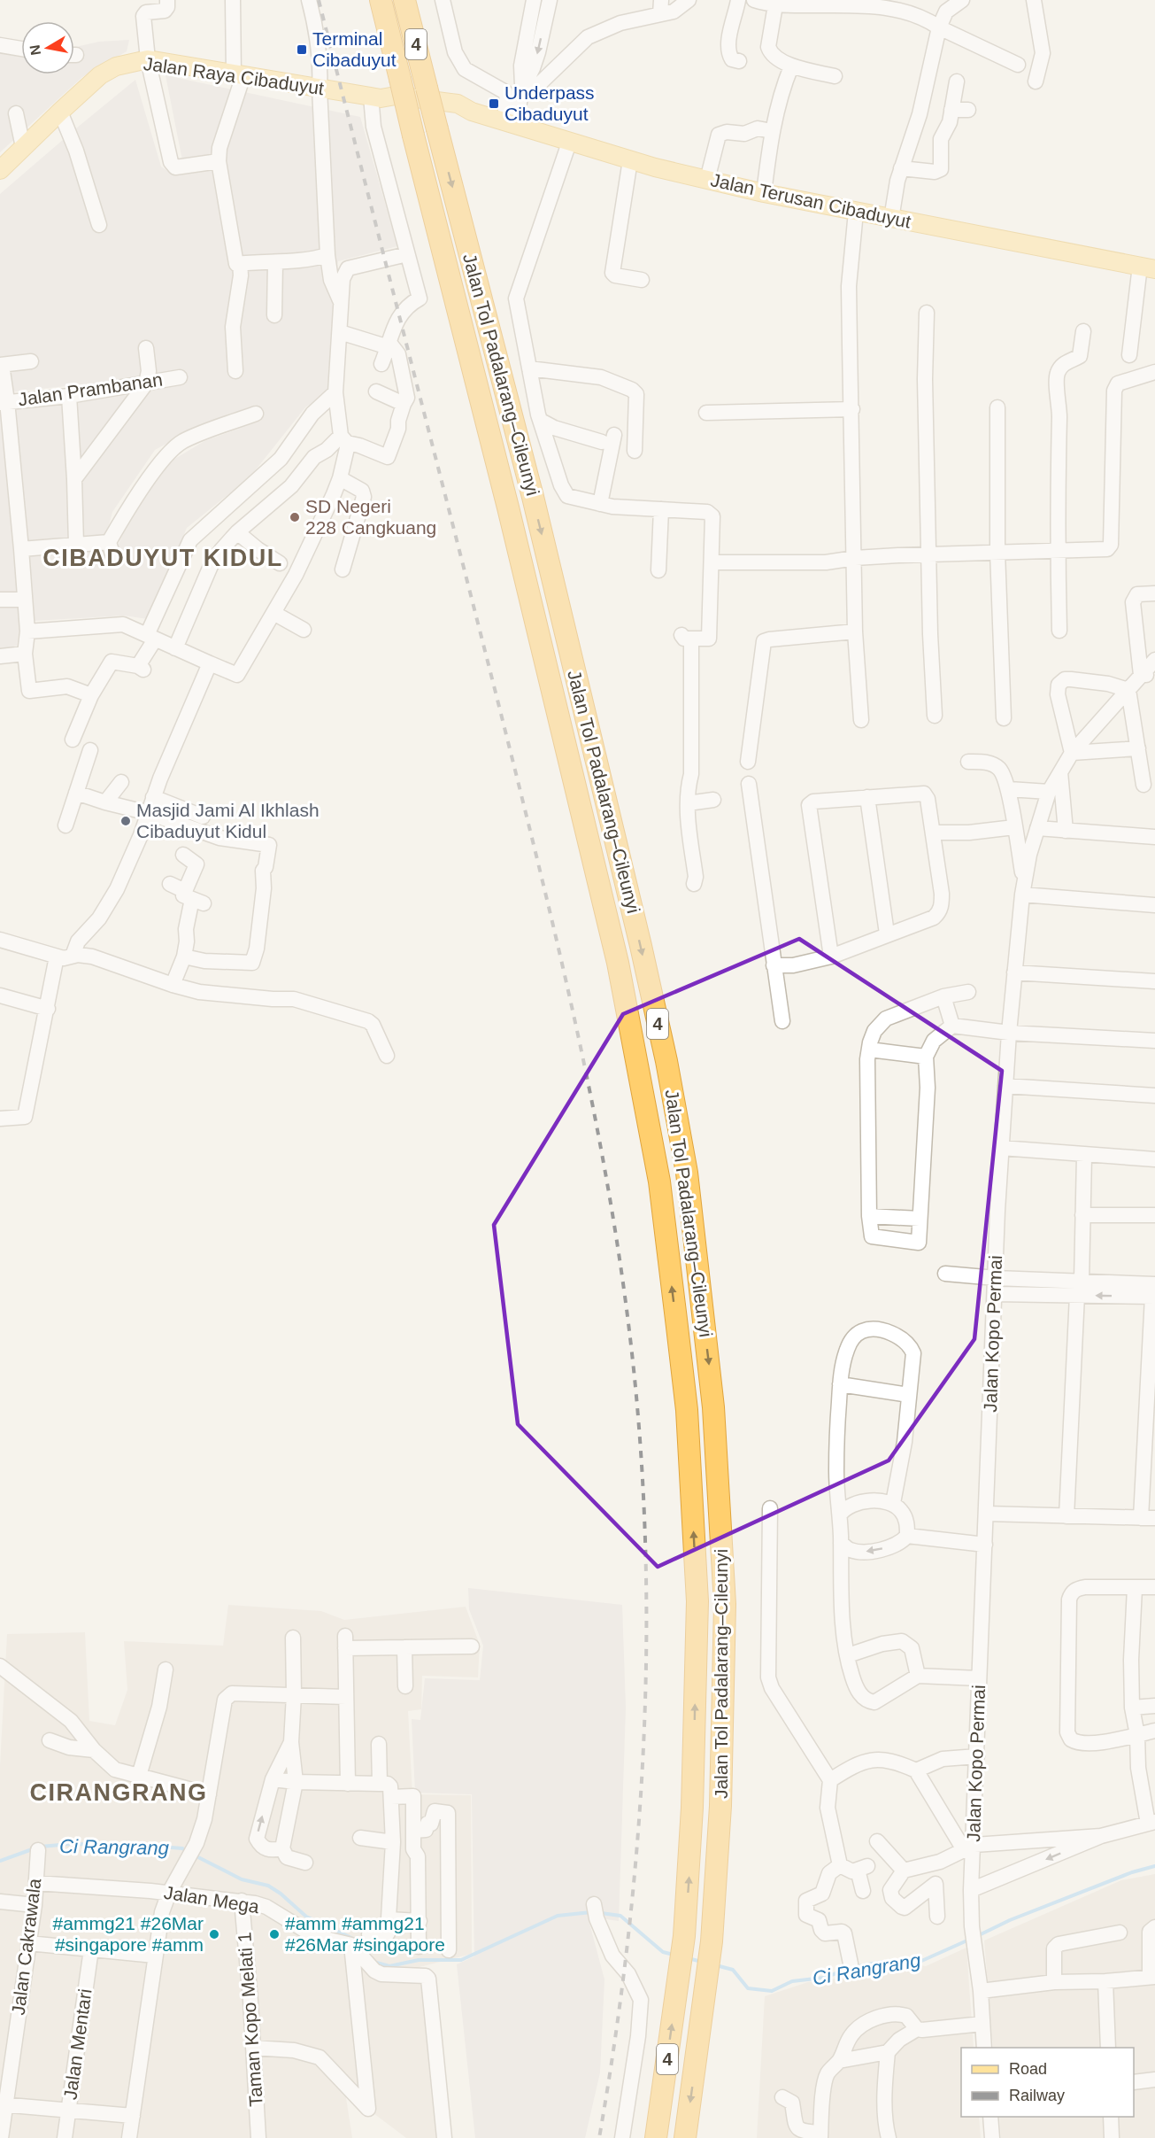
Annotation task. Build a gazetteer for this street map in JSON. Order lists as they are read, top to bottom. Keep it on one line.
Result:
{"streets":{"highway":["4","Jalan Tol Padalarang–Cileunyi"],"main road":["Jalan Raya Cibaduyut","Jalan Terusan Cibaduyut"],"street":["Jalan Prambanan","Jalan Kopo Permai","Jalan Mega","Jalan Cakrawala","Taman Kopo Melati 1","Jalan Mentari"]},"crossings":[["Jalan Raya Cibaduyut","Jalan Terusan Cibaduyut"],["Jalan Mega","Jalan Cakrawala"],["Jalan Mega","Taman Kopo Melati 1"]],"districts":["CIBADUYUT KIDUL","CIRANGRANG"],"water":["Ci Rangrang"],"places":{"transit":["Terminal Cibaduyut","Underpass Cibaduyut"],"other":["SD Negeri 228 Cangkuang","Masjid Jami Al Ikhlash Cibaduyut Kidul","#ammg21 #26Mar #singapore #amm","#amm #ammg21 #26Mar #singapore"]},"legend":["Road","Railway"],"north":"left"}
